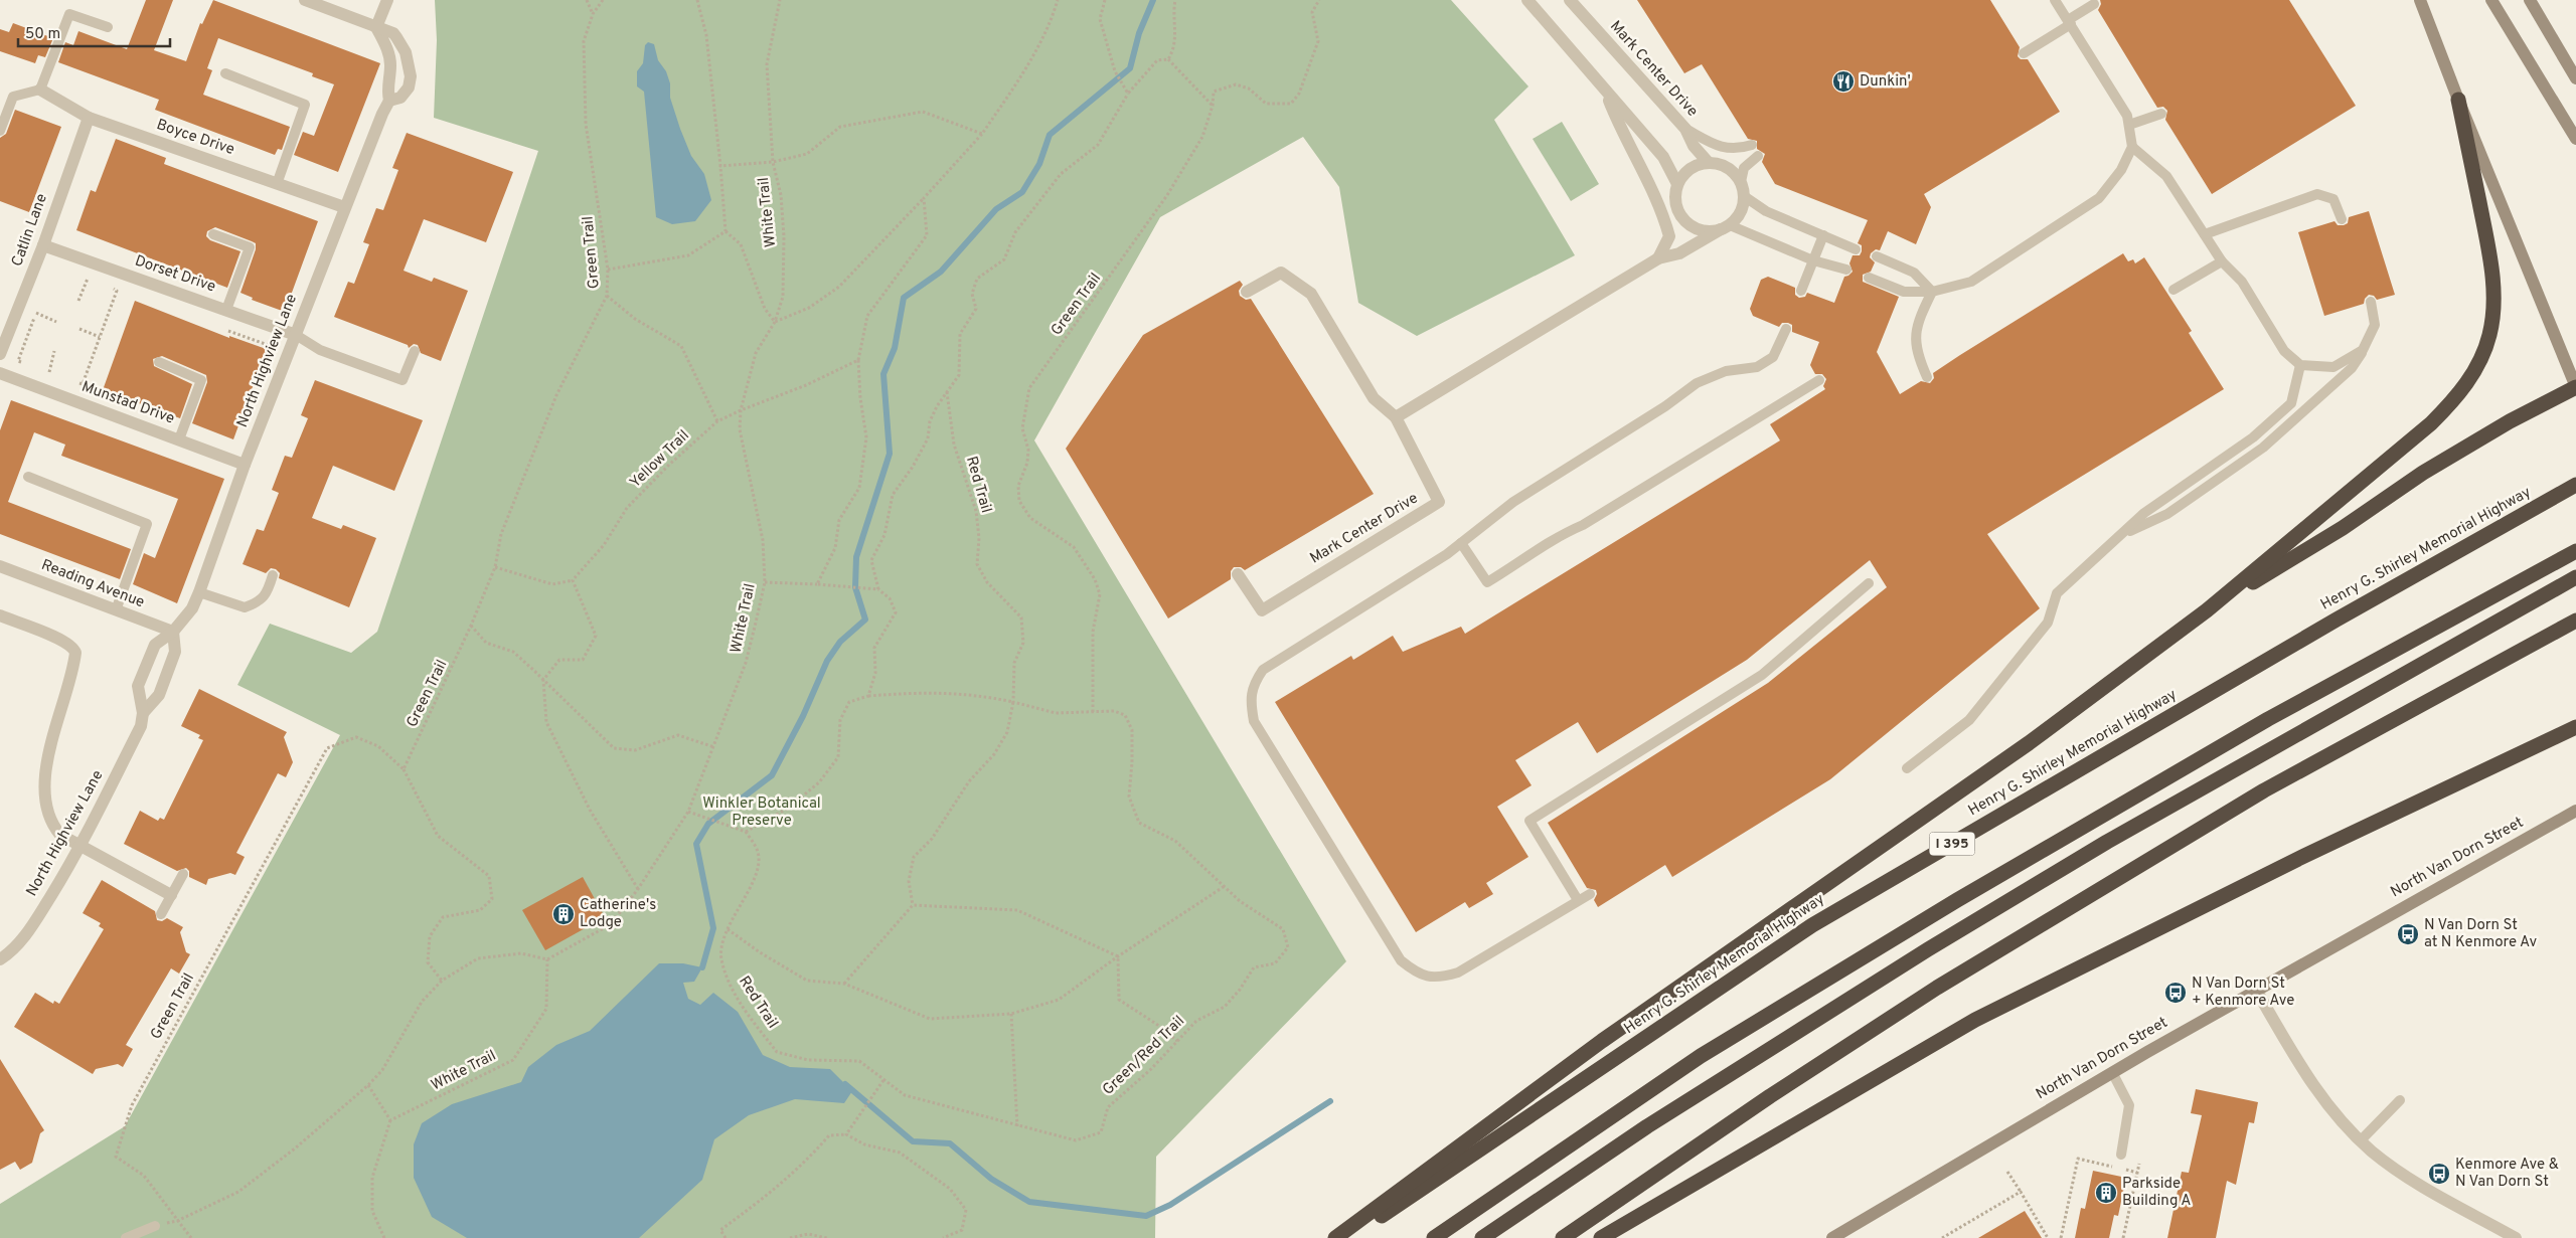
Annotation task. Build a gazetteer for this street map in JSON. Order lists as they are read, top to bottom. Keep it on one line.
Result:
{"streets":{"highway":["Henry G. Shirley Memorial Highway","I 395"],"main road":["North Van Dorn Street"],"street":["Mark Center Drive","Boyce Drive","Catlin Lane","Dorset Drive","North Highview Lane","Munstad Drive","Reading Avenue"],"path":["White Trail","Green Trail","Yellow Trail","Red Trail","Green/Red Trail"]},"crossings":[["Boyce Drive","Catlin Lane"],["Boyce Drive","North Highview Lane"],["White Trail","Yellow Trail"],["Catlin Lane","Dorset Drive"],["Green Trail","Green/Red Trail"],["Dorset Drive","North Highview Lane"],["North Highview Lane","Munstad Drive"],["North Highview Lane","Reading Avenue"],["Red Trail","Green/Red Trail"]],"parks":["Winkler Botanical Preserve"],"places":{"restaurant":["Dunkin'"],"building":["Catherine's Lodge","Parkside Building A"],"bus stop":["N Van Dorn St at N Kenmore Av","N Van Dorn St + Kenmore Ave","Kenmore Ave & N Van Dorn St"]},"scale_bar":"50 m"}
